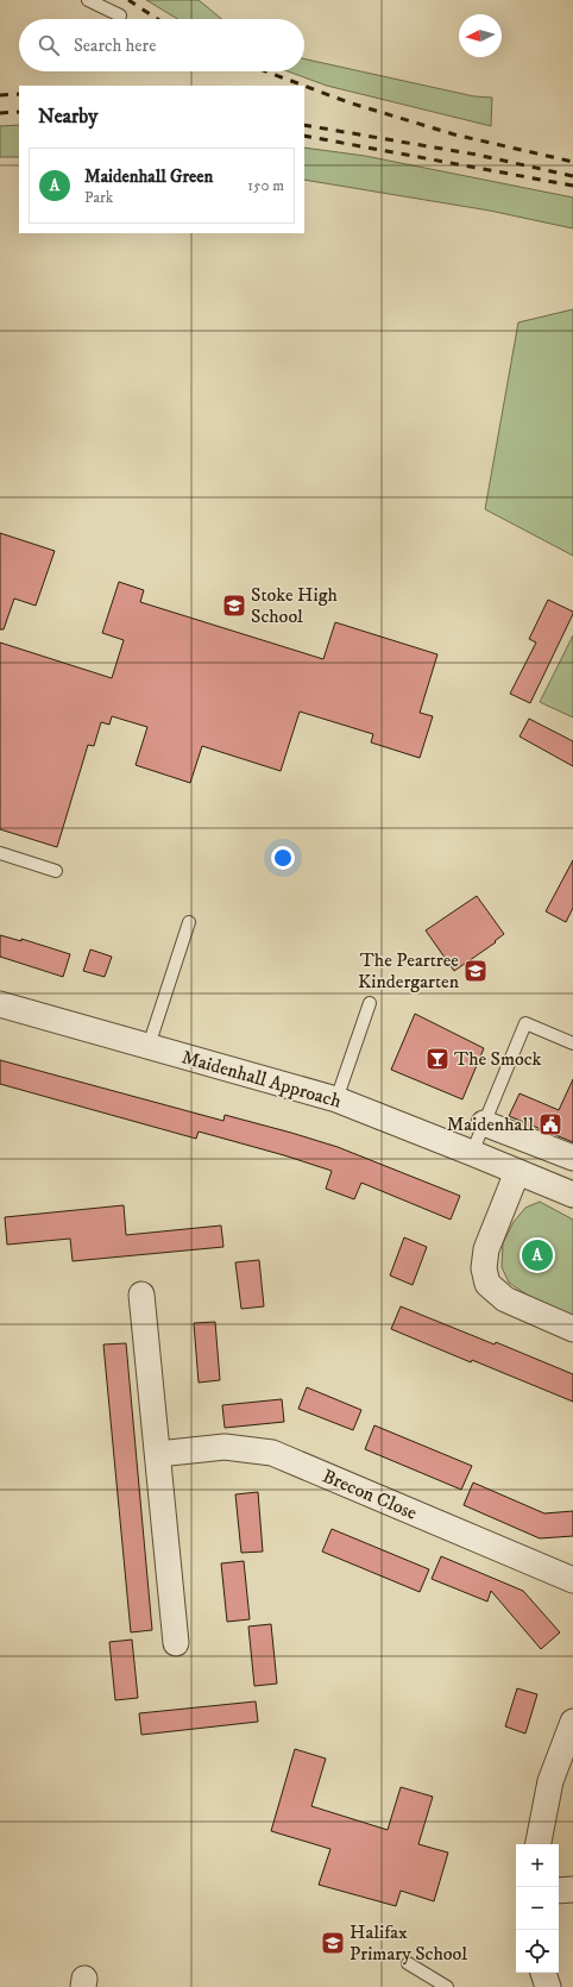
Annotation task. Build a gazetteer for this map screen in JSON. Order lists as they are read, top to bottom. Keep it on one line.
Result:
{"streets":{"street":["Maidenhall Approach","Brecon Close"]},"places":{"school or university":["Stoke High School","The Peartree Kindergarten","Halifax Primary School"],"bar":["The Smock"],"public building":["Maidenhall"]},"north":"left","page":{"search":"Search here","heading":"Nearby","list":[{"mark":"A","name":"Maidenhall Green","note":"Park","value":"150 m"}],"pins":"A","map_buttons":["+","−"]}}
